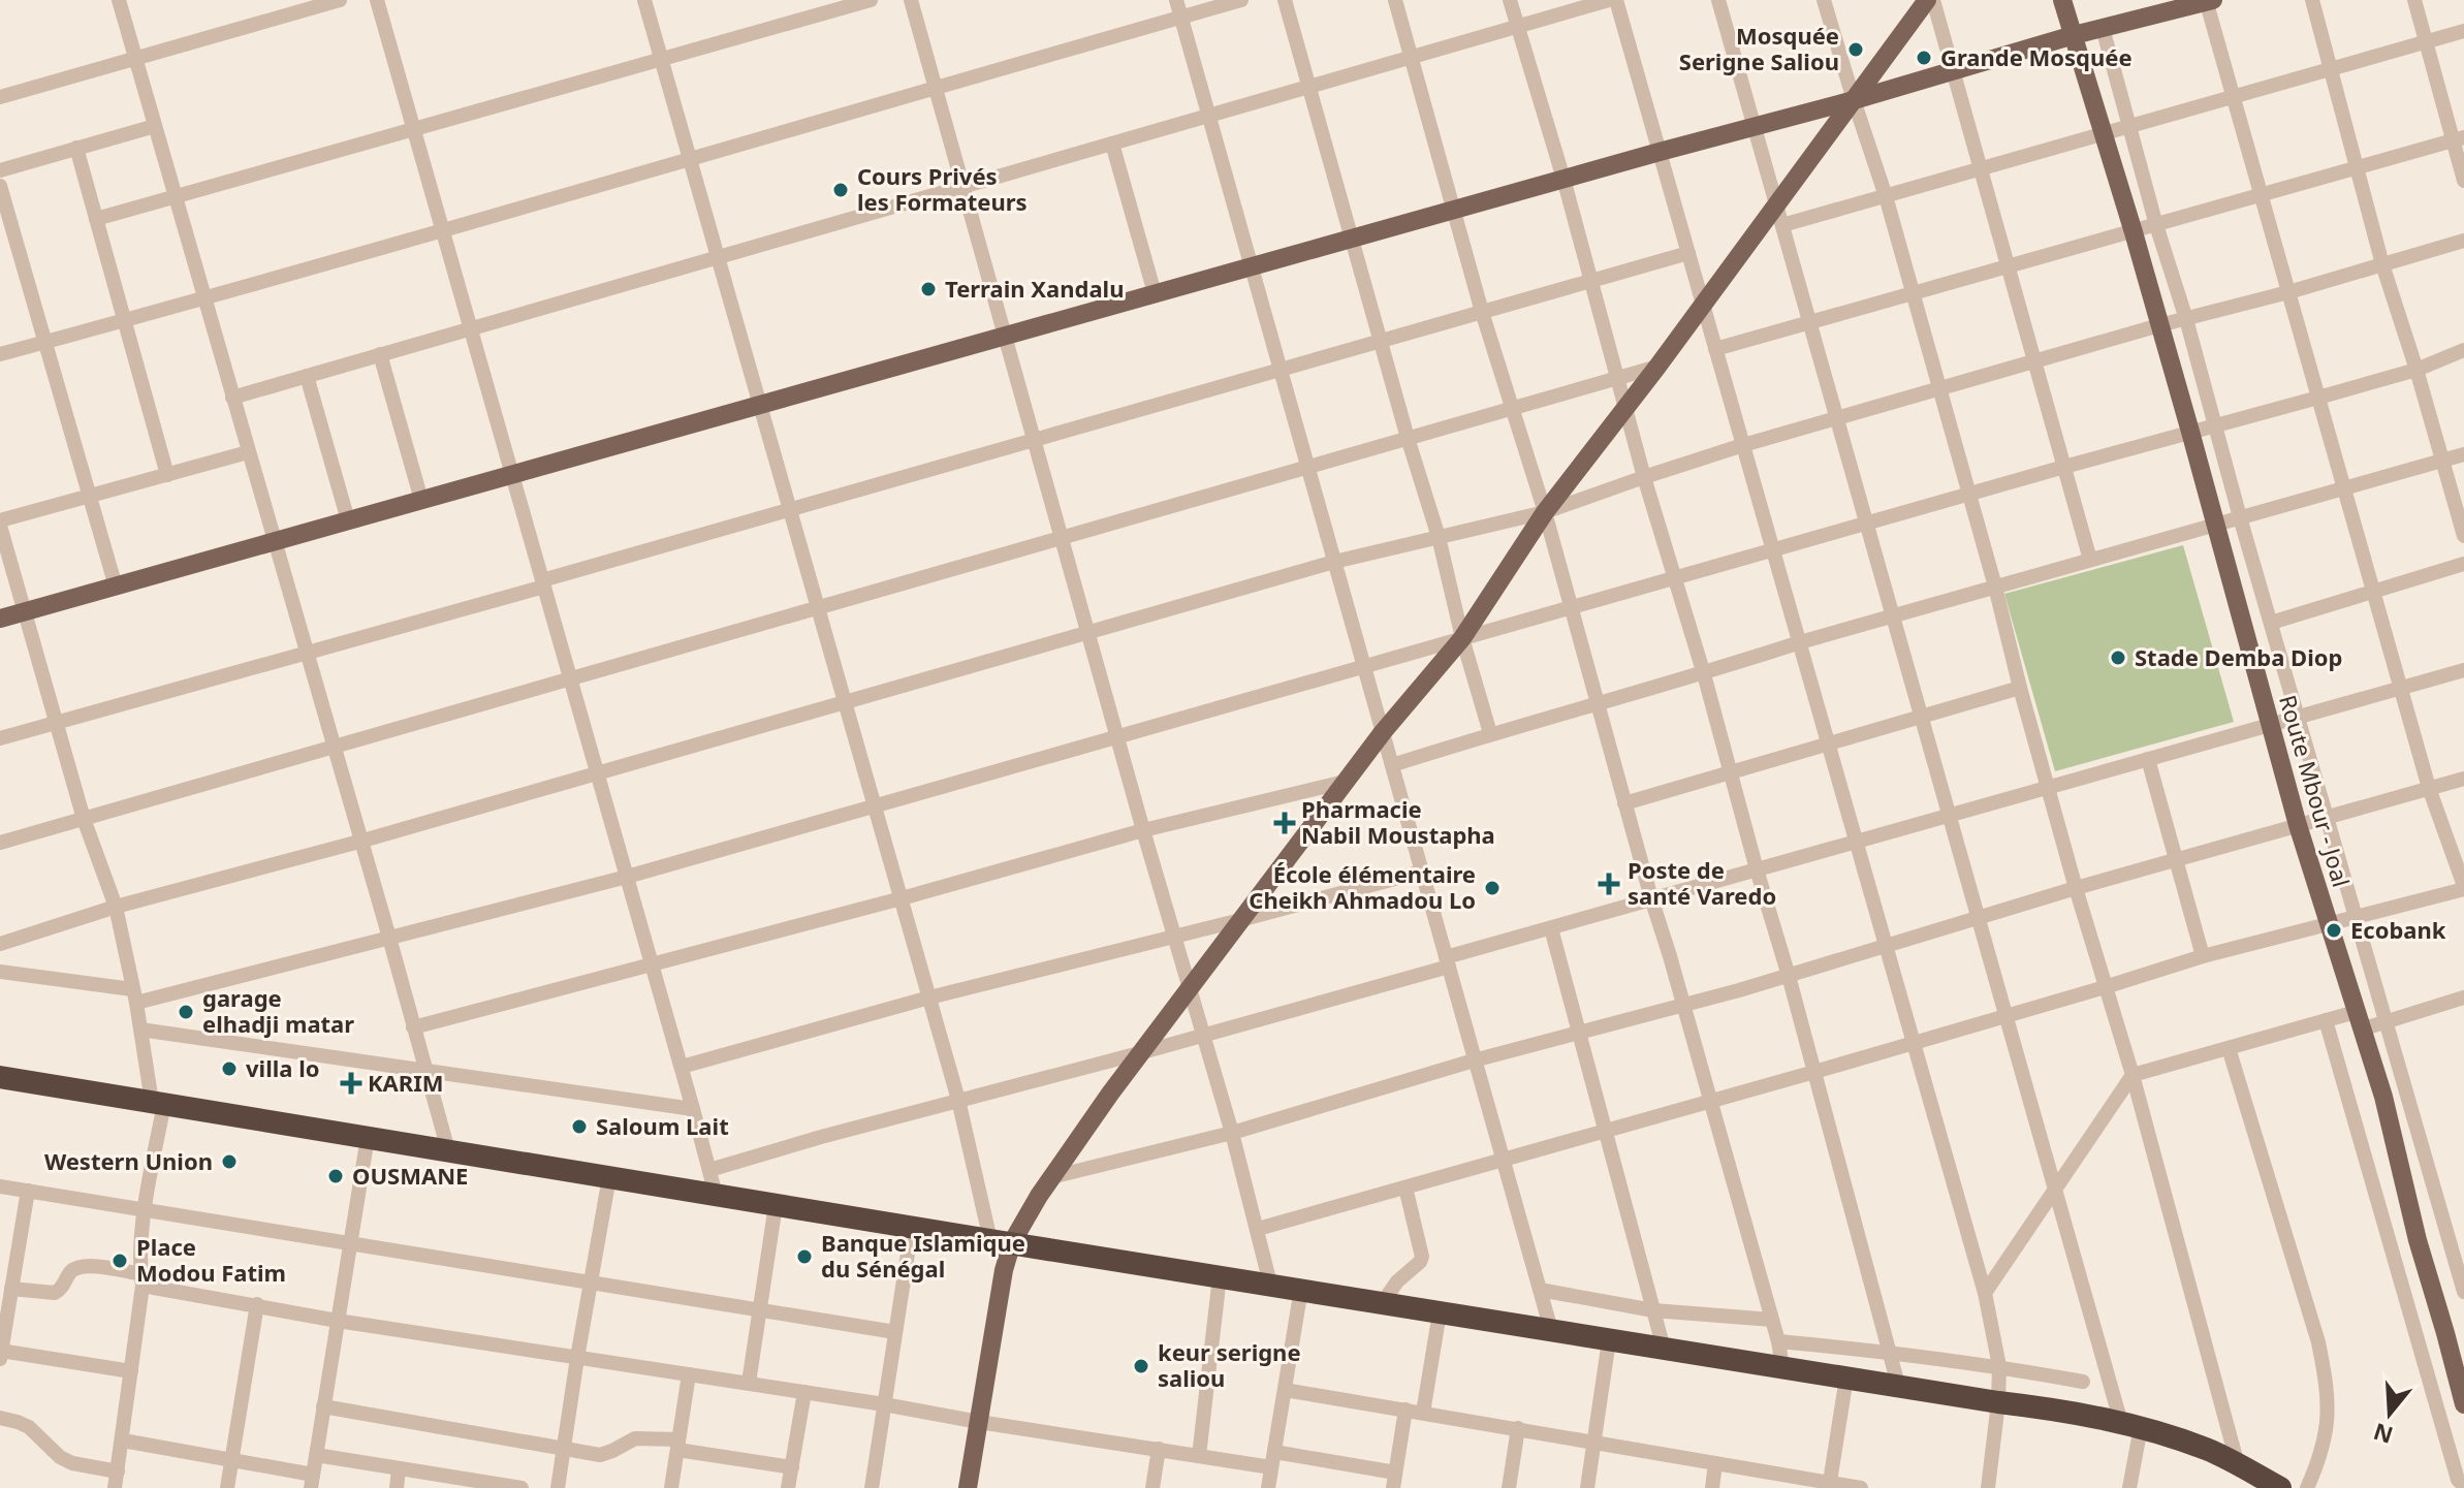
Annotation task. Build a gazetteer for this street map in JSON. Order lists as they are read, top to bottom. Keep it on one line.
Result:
{"streets":{"main road":["Route Mbour - Joal"]},"places":{"other":["Mosquée Serigne Saliou","Grande Mosquée","Cours Privés les Formateurs","Terrain Xandalu","Stade Demba Diop","École élémentaire Cheikh Ahmadou Lo","Ecobank","garage elhadji matar","villa lo","Saloum Lait","Western Union","OUSMANE","Banque Islamique du Sénégal","Place Modou Fatim","keur serigne saliou"],"health":["Pharmacie Nabil Moustapha","Poste de santé Varedo","KARIM"]},"north":"bottom"}
